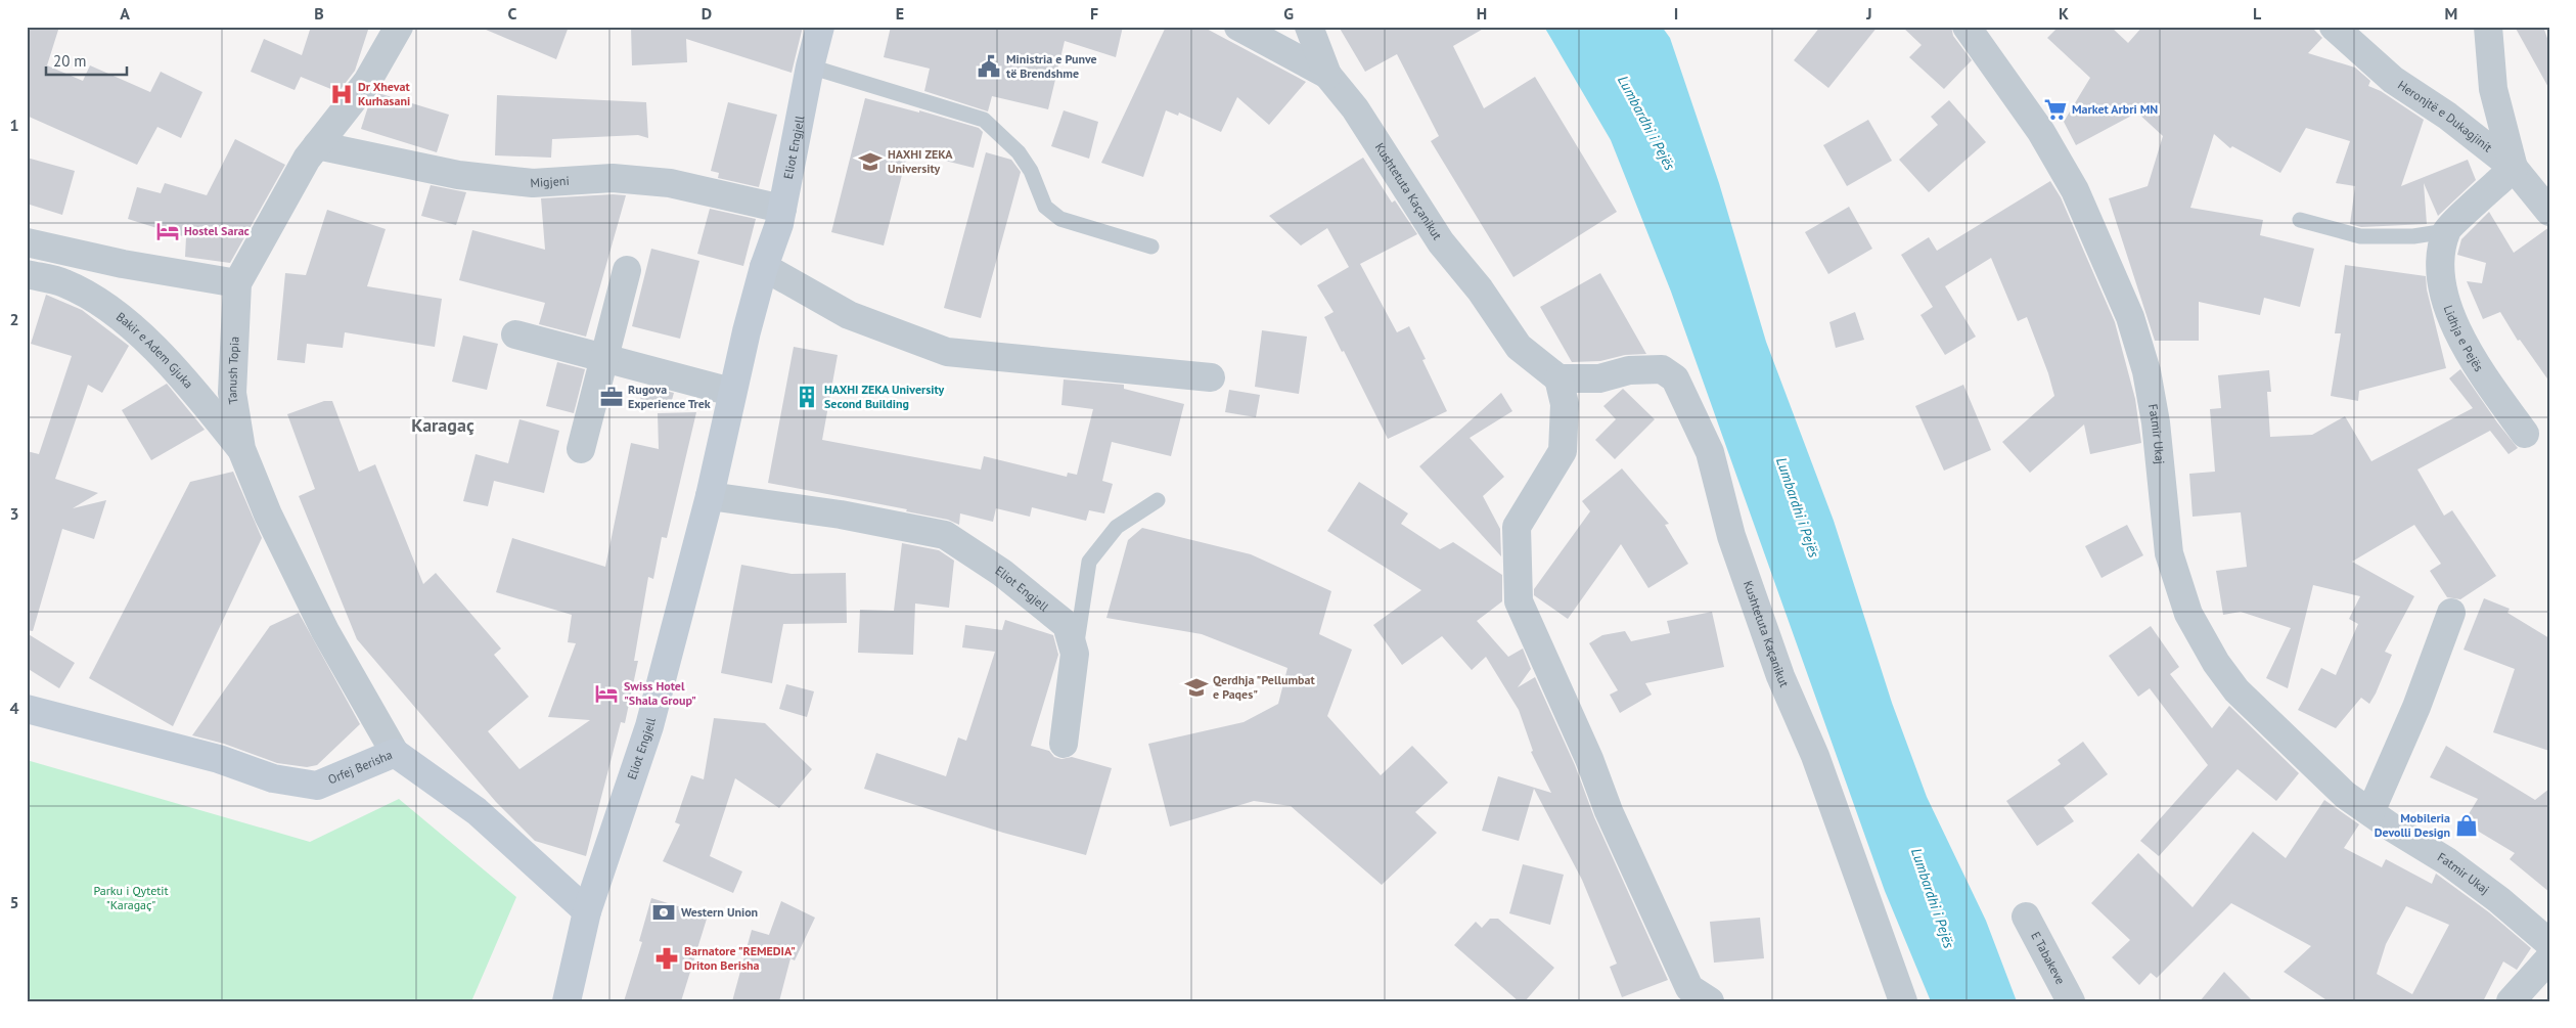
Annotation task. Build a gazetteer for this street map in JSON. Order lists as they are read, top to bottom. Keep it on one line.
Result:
{"streets":{"main road":["Eliot Engjell","Orfej Berisha"],"street":["Heronjtë e Dukagjinit","Migjeni","Kushtetuta Kaçanikut","Lidhja e Pejës","Bakir e Adem Gjuka","Tanush Topia","Fatmir Ukaj","E Tabakeve"]},"crossings":[["Eliot Engjell","Migjeni"],["Eliot Engjell","Orfej Berisha"],["Migjeni","Tanush Topia"],["Bakir e Adem Gjuka","Tanush Topia"],["Tanush Topia","Orfej Berisha"]],"districts":["Karagaç"],"water":["Lumbardhi i Pejës"],"parks":["Parku i Qytetit \"Karagaç\""],"places":{"public building":["Ministria e Punve të Brendshme"],"hospital":["Dr Xhevat Kurhasani"],"supermarket":["Market Arbri MN"],"school or university":["HAXHI ZEKA University","Qerdhja \"Pellumbat e Paqes\""],"hotel":["Hostel Sarac","Swiss Hotel \"Shala Group\""],"office":["Rugova Experience Trek"],"building":["HAXHI ZEKA University Second Building"],"shop":["Mobileria Devolli Design"],"bank":["Western Union"],"pharmacy":["Barnatore \"REMEDIA\" Driton Berisha"]},"scale_bar":"20 m","grid":{"columns":["A","B","C","D","E","F","G","H","I","J","K","L","M"],"rows":["1","2","3","4","5"]}}
